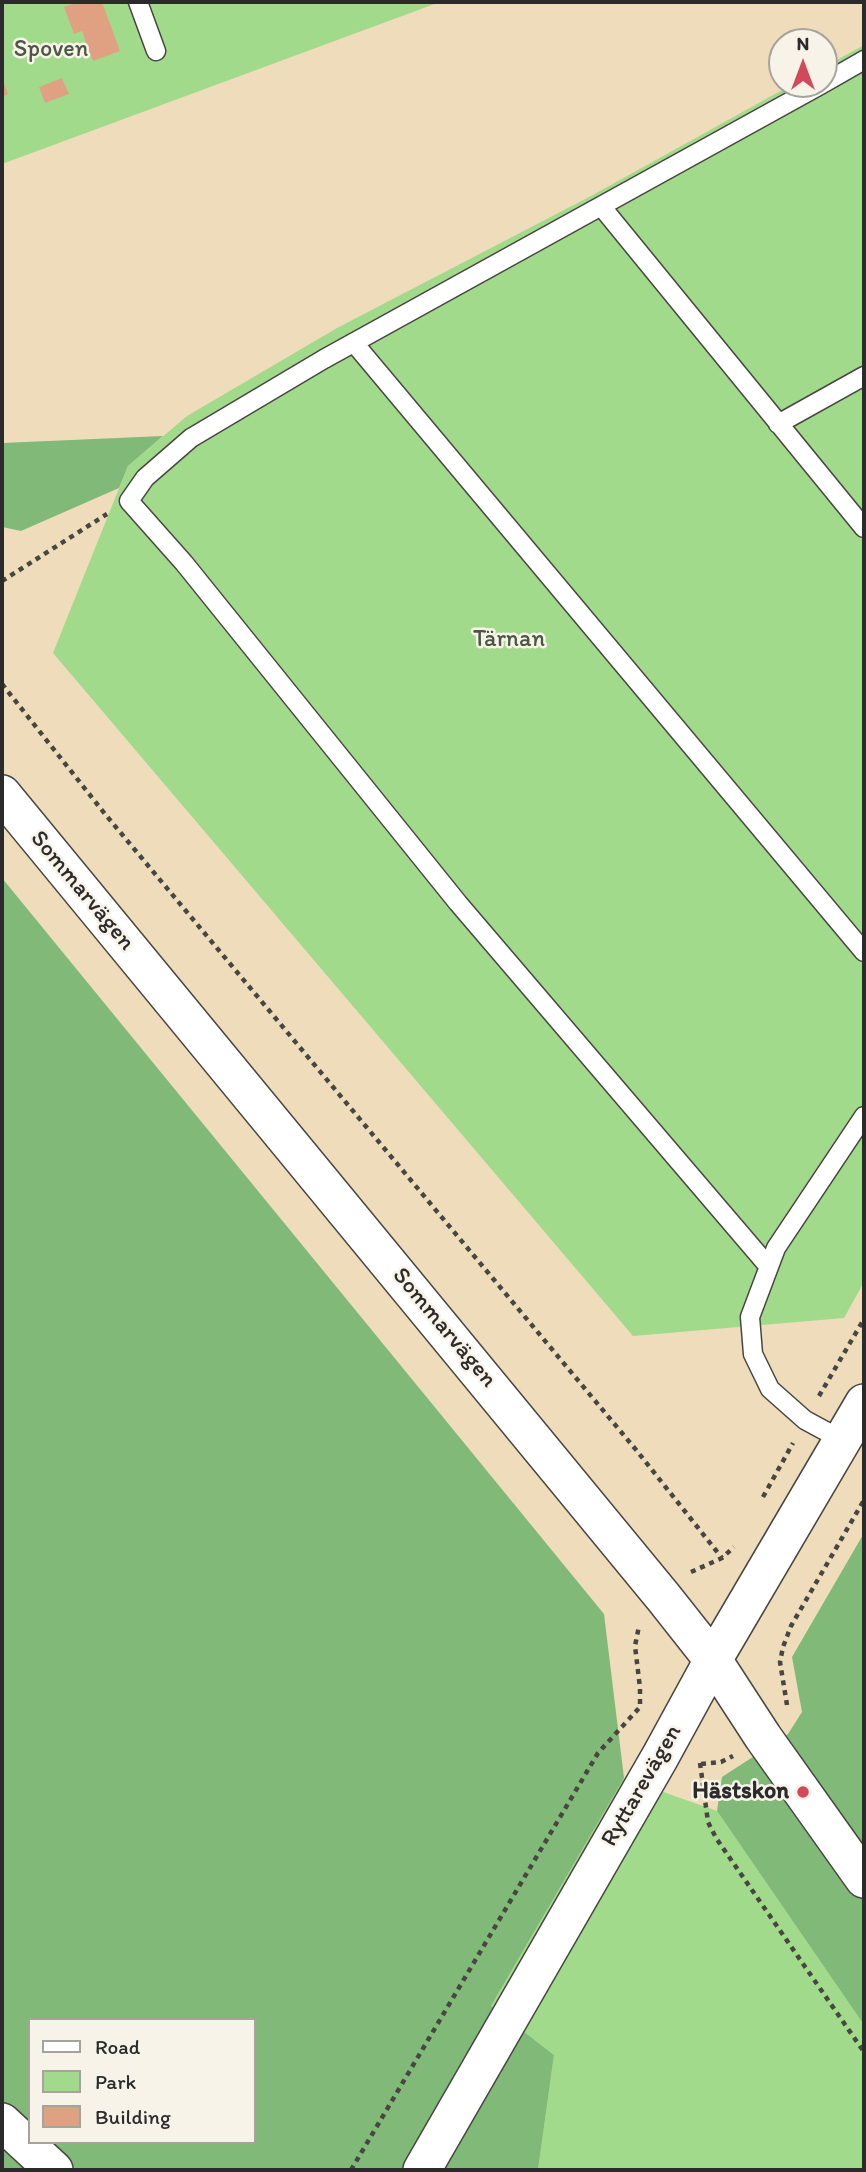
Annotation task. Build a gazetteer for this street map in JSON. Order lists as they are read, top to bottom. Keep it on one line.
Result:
{"streets":{"street":["Sommarvägen","Ryttarevägen"]},"crossings":[["Sommarvägen","Ryttarevägen"]],"parks":["Spoven","Tärnan"],"places":["Hästskon"],"legend":["Road","Park","Building"],"north":"top"}
